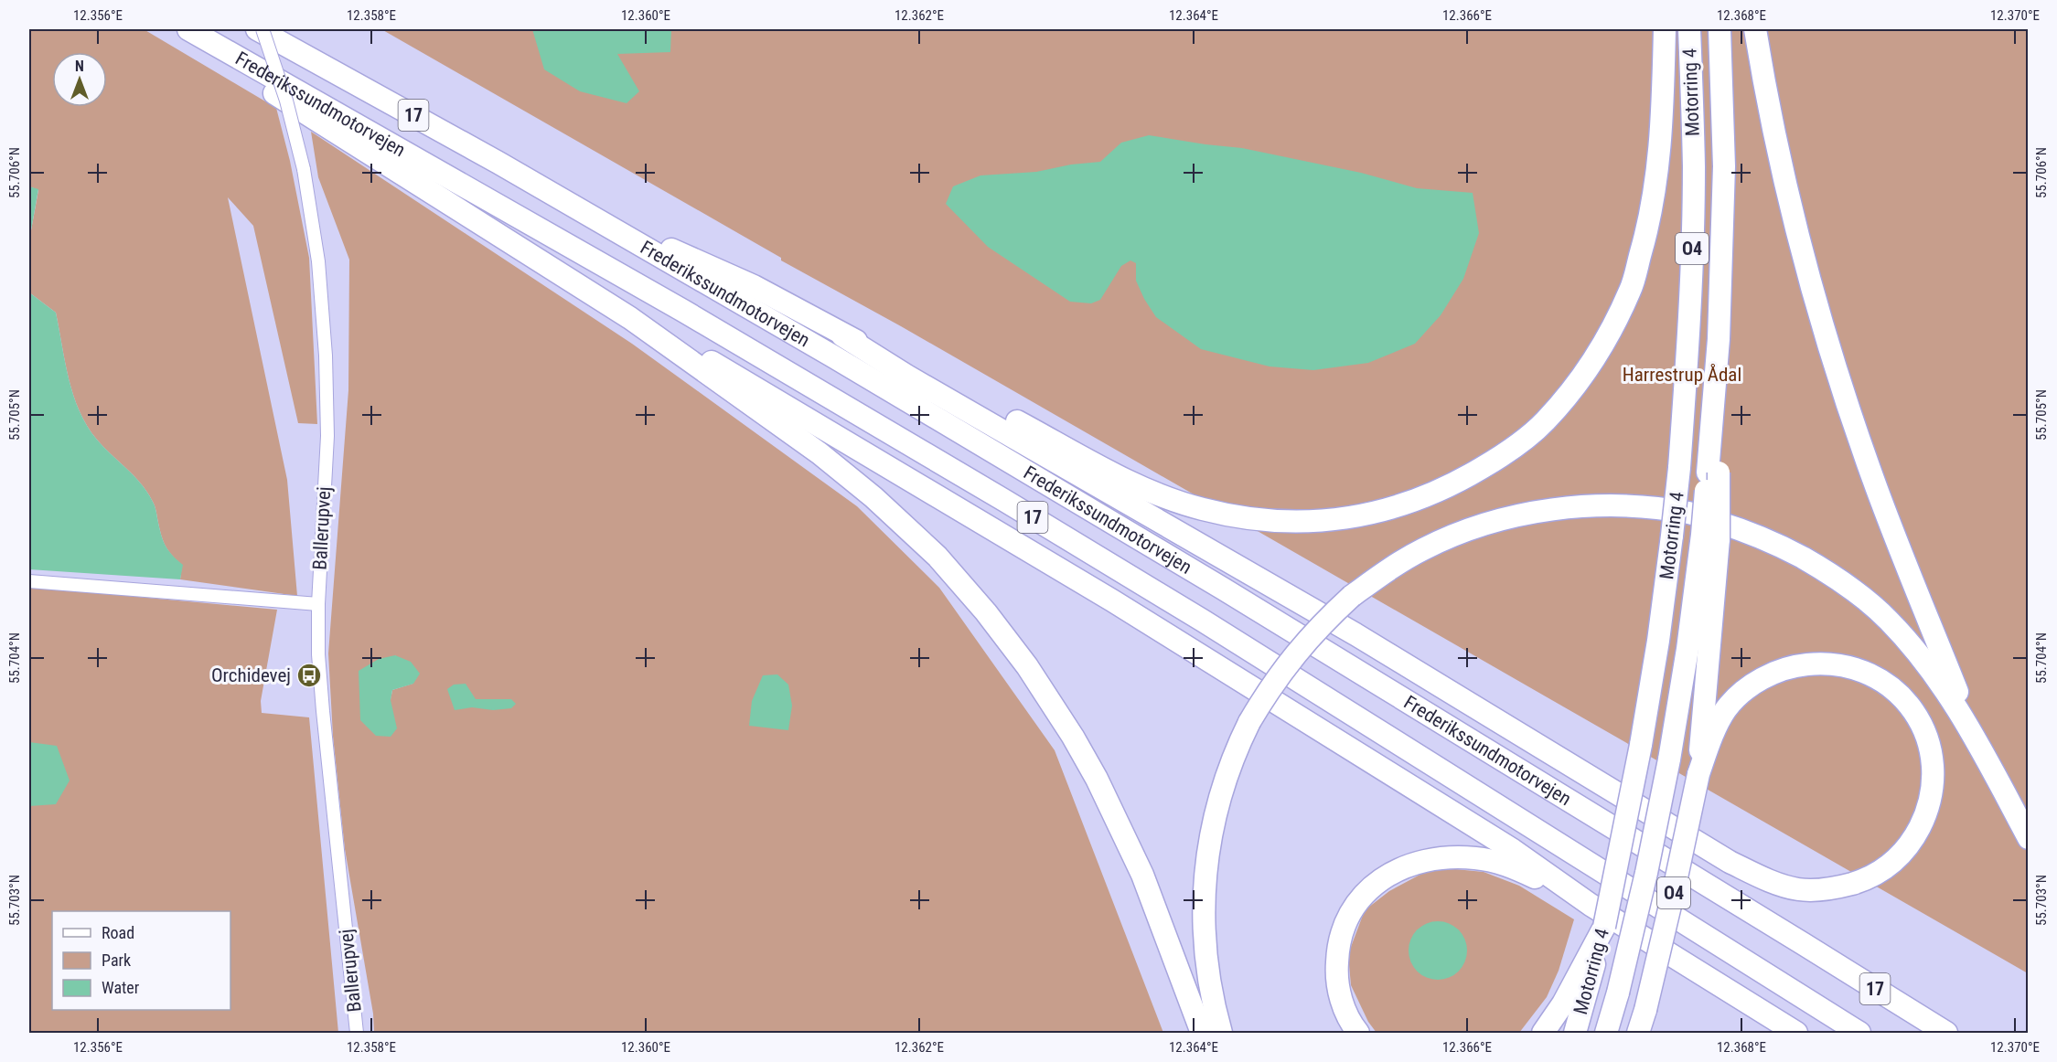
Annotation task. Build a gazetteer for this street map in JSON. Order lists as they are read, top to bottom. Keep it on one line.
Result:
{"streets":{"highway":["Motorring 4","Frederikssundmotorvejen","17","O4"],"street":["Ballerupvej"]},"parks":["Harrestrup Ådal"],"places":{"bus stop":["Orchidevej"]},"legend":["Road","Park","Water"],"north":"top","coordinates":["12.356°E","12.358°E","12.360°E","12.362°E","12.364°E","12.366°E","12.368°E","12.370°E","55.706°N","55.705°N","55.704°N","55.703°N"]}
